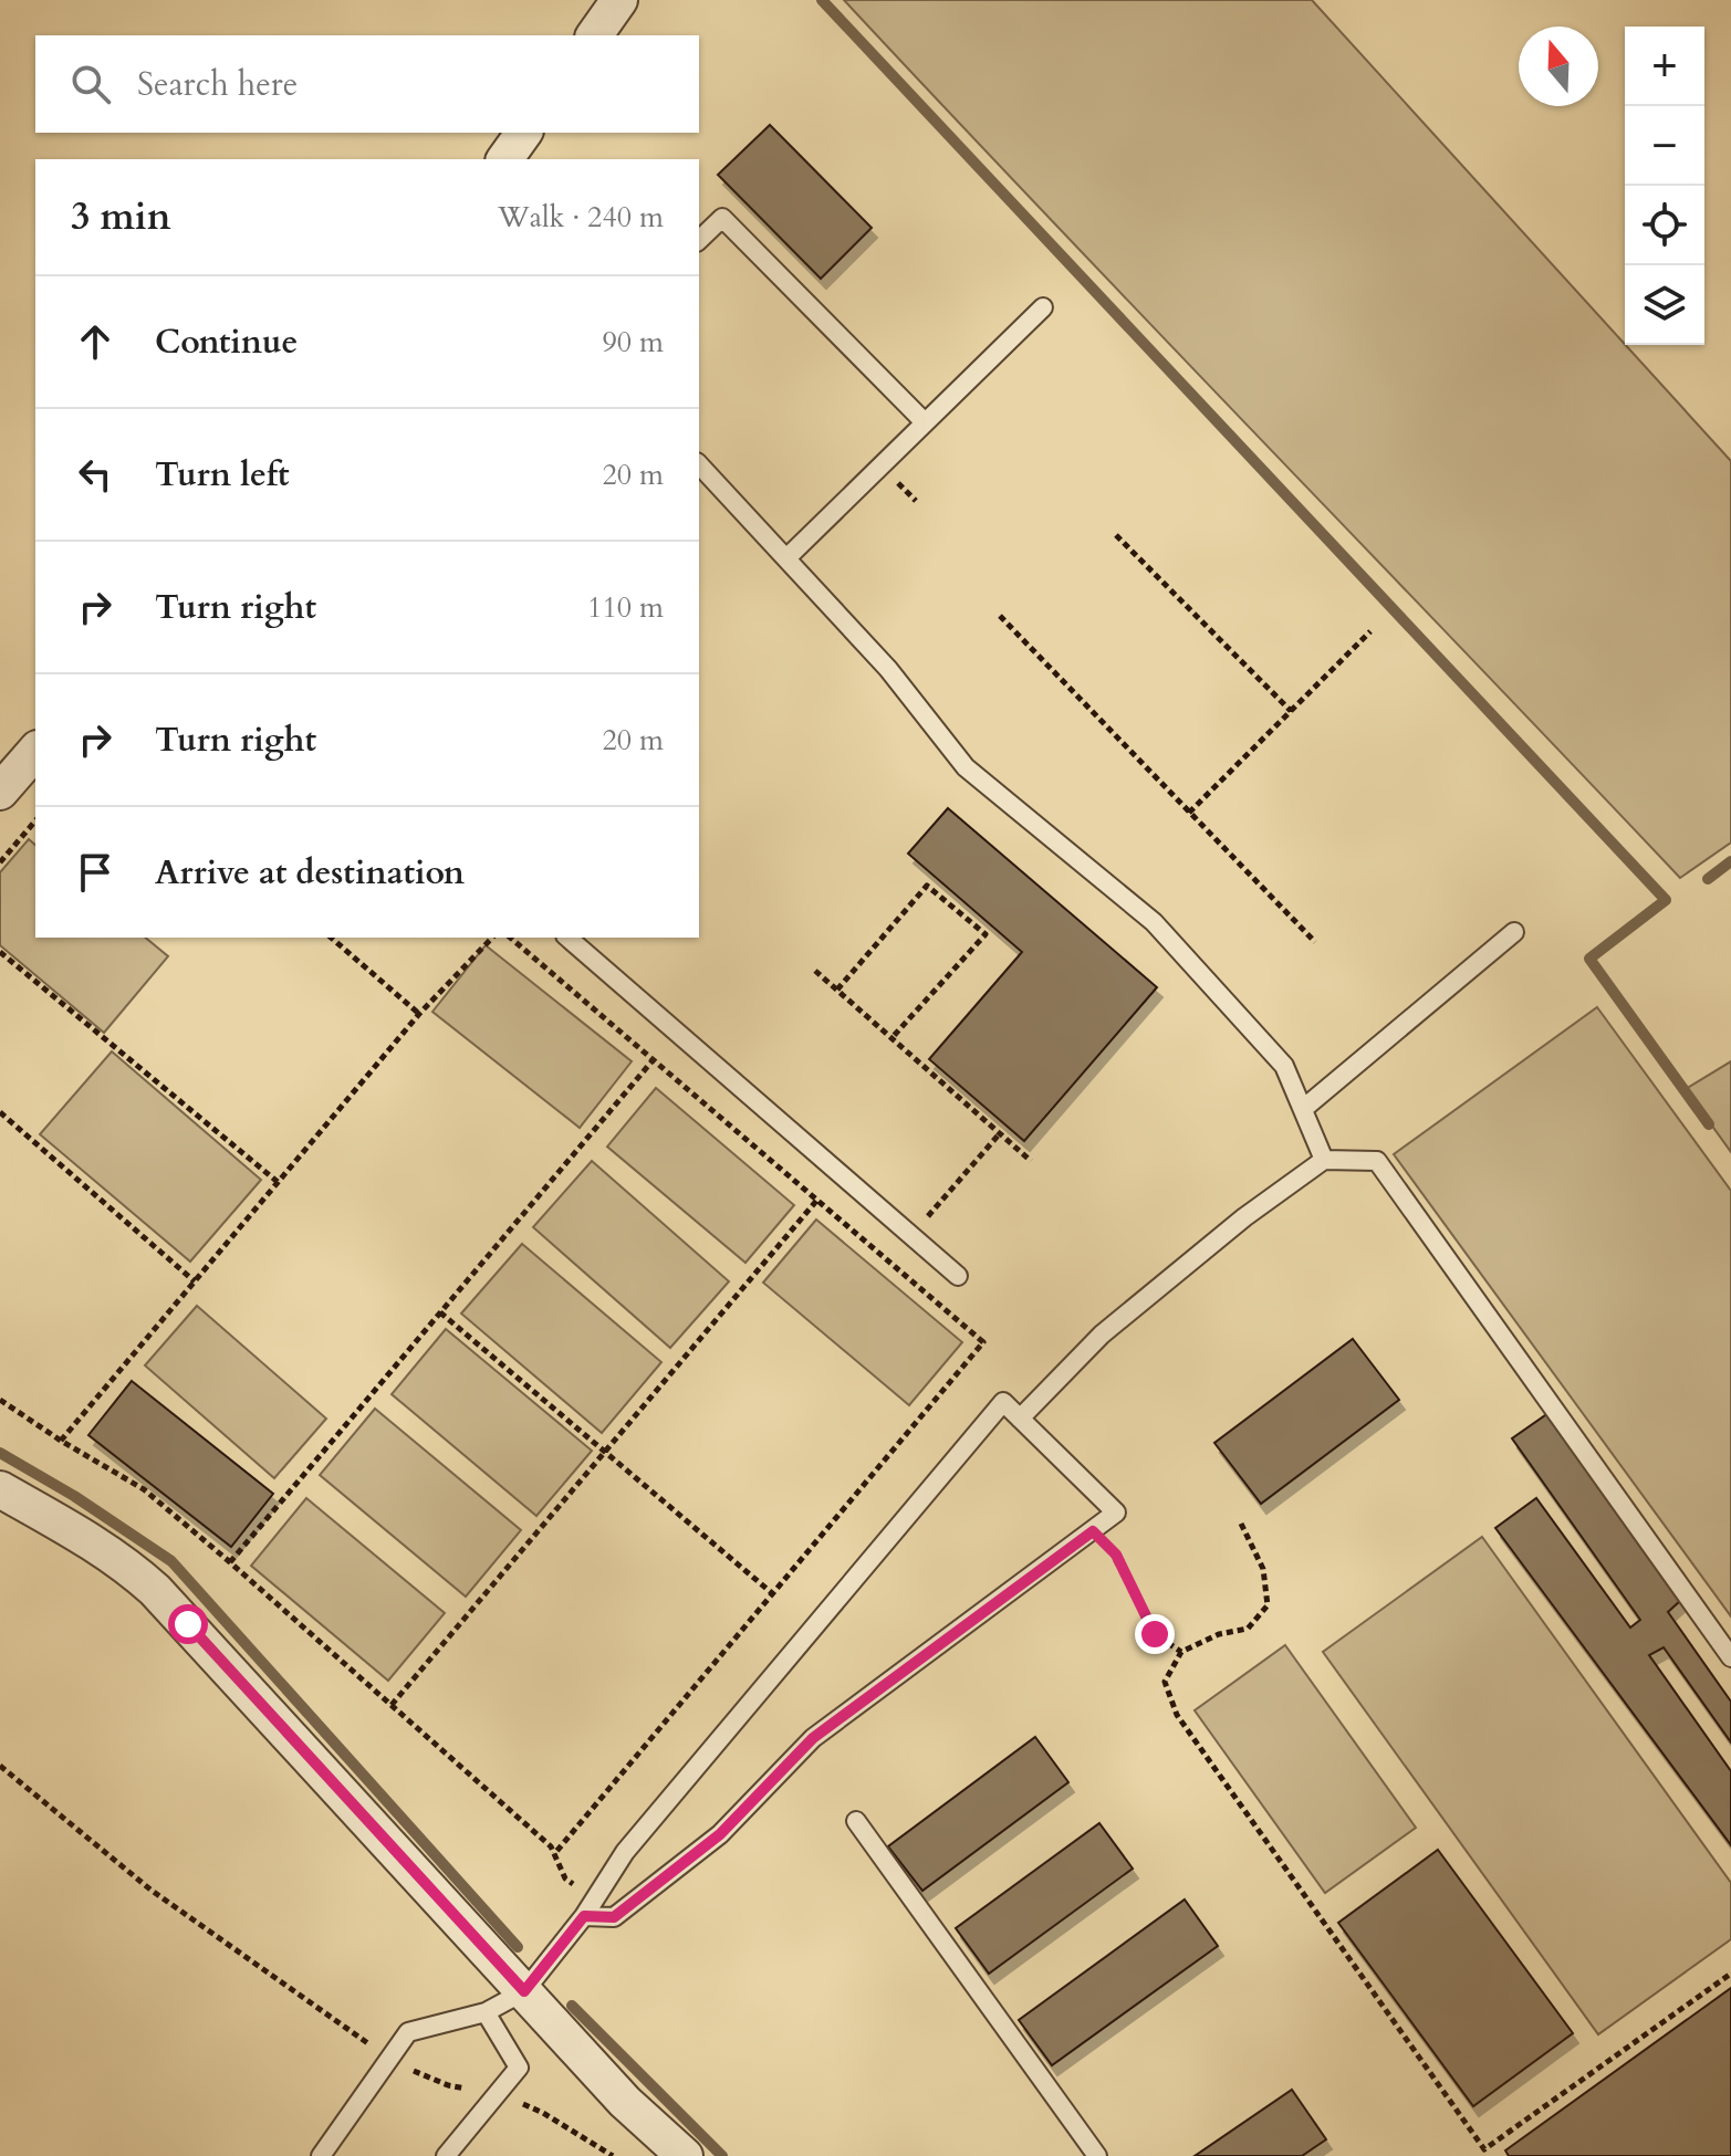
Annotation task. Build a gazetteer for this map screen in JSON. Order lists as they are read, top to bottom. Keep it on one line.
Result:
{"north":"top","page":{"map_buttons":["+","−"],"search":"Search here","heading":["3 min","Walk · 240 m"],"list":[["Continue","90 m"],["Turn left","20 m"],["Turn right","110 m"],["Turn right","20 m"],"Arrive at destination"]}}
